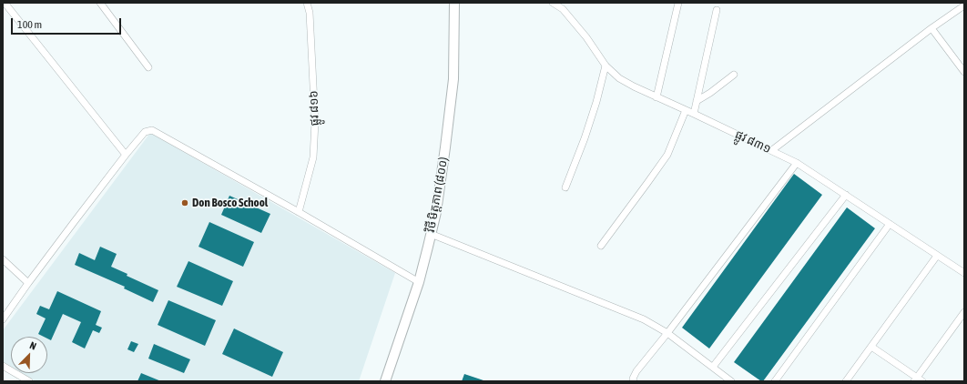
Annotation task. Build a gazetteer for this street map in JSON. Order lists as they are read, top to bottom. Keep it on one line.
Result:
{"streets":{"main road":["វិថី មិត្តភាព (៨០០)"],"street":["ផ្លូវ ៨១៦","ផ្លូវ ៨៣១"]},"places":["Don Bosco School"],"scale_bar":"100 m","north":"top right"}
